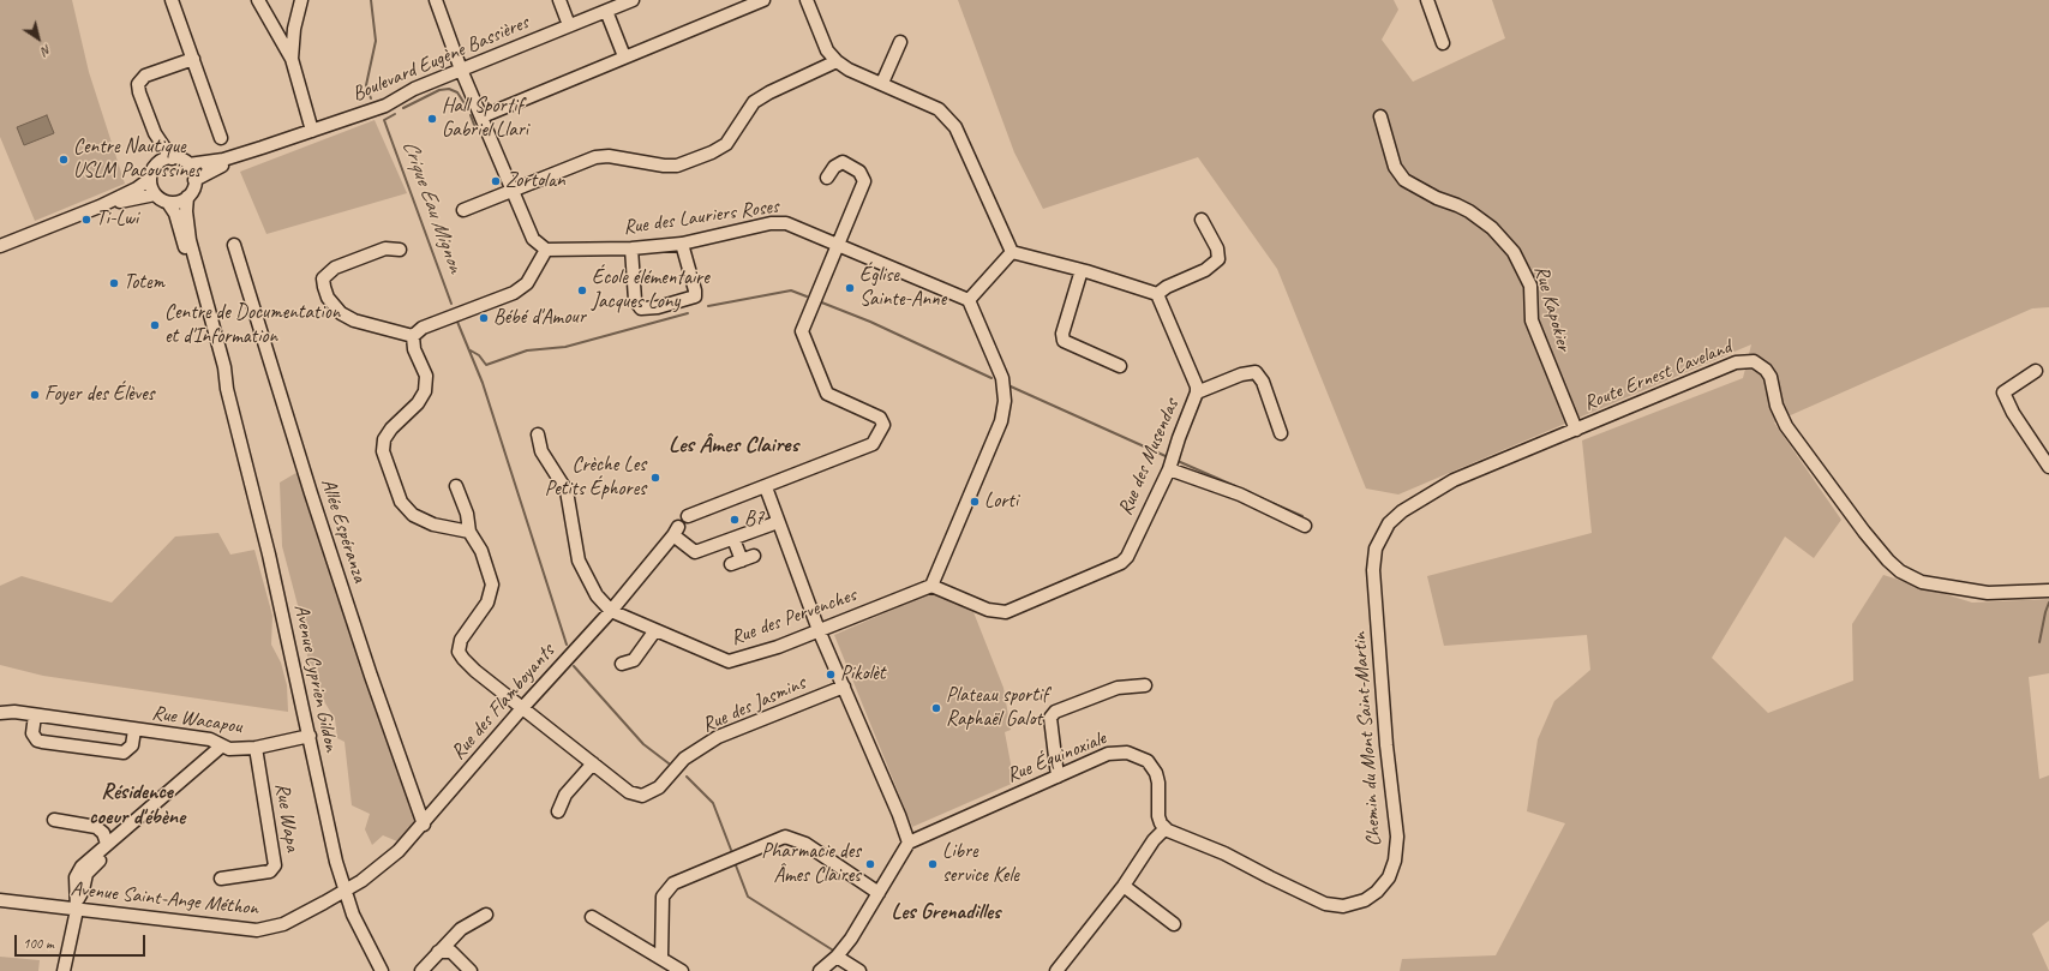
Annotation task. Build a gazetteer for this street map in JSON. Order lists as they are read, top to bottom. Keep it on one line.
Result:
{"streets":{"street":["Boulevard Eugène Bassières","Rue des Lauriers Roses","Rue Kapokier","Route Ernest Caveland","Rue des Musendas","Allée Espéranza","Rue des Pervenches","Avenue Cyprien Gildon","Rue des Flamboyants","Rue des Jasmins","Rue Wacapou","Chemin du Mont Saint-Martin","Rue Équinoxiale","Rue Wapa","Avenue Saint-Ange Méthon"]},"crossings":[["Boulevard Eugène Bassières","Avenue Cyprien Gildon"],["Rue Kapokier","Route Ernest Caveland"],["Route Ernest Caveland","Chemin du Mont Saint-Martin"],["Rue des Musendas","Rue des Pervenches"],["Allée Espéranza","Rue des Flamboyants"],["Rue des Pervenches","Rue des Flamboyants"],["Avenue Cyprien Gildon","Rue des Flamboyants"],["Avenue Cyprien Gildon","Rue Wacapou"],["Avenue Cyprien Gildon","Avenue Saint-Ange Méthon"],["Rue des Flamboyants","Rue des Jasmins"],["Rue des Flamboyants","Avenue Saint-Ange Méthon"],["Rue Wacapou","Rue Wapa"],["Chemin du Mont Saint-Martin","Rue Équinoxiale"]],"districts":["Les Âmes Claires","Résidence coeur d'ébène","Les Grenadilles"],"water":["Crique Eau Mignon"],"places":["Hall Sportif Gabriel Llari","Centre Nautique USLM Pacoussines","Zortolan","Ti-Lwi","Totem","Église Sainte-Anne","École élémentaire Jacques Lony","Bébé d'Amour","Centre de Documentation et d'Information","Foyer des Élèves","Crèche Les Petits Éphores","Lorti","B7","Pikolèt","Plateau sportif Raphaël Galot","Pharmacie des Âmes Claires","Libre service Kele"],"scale_bar":"100 m","north":"bottom right"}
